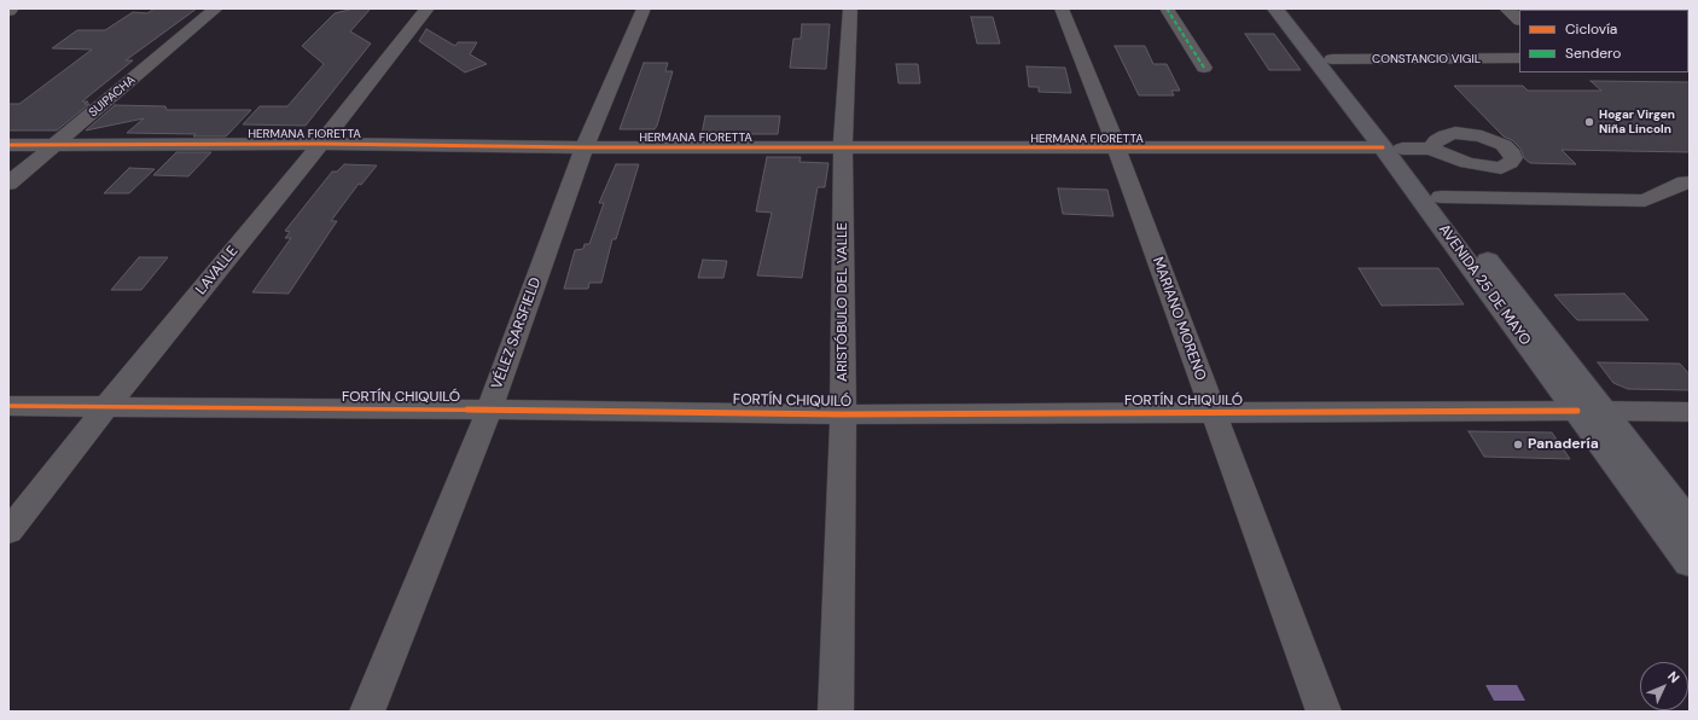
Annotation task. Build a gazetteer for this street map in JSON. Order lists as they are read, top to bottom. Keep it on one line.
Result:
{"streets":{"main road":["AVENIDA 25 DE MAYO"],"street":["CONSTANCIO VIGIL","SUIPACHA","HERMANA FIORETTA","LAVALLE","ARISTÓBULO DEL VALLE","MARIANO MORENO","VÉLEZ SARSFIELD","FORTÍN CHIQUILÓ"]},"crossings":[["CONSTANCIO VIGIL","AVENIDA 25 DE MAYO"],["SUIPACHA","HERMANA FIORETTA"],["HERMANA FIORETTA","LAVALLE"],["HERMANA FIORETTA","AVENIDA 25 DE MAYO"],["HERMANA FIORETTA","ARISTÓBULO DEL VALLE"],["HERMANA FIORETTA","MARIANO MORENO"],["HERMANA FIORETTA","VÉLEZ SARSFIELD"],["LAVALLE","FORTÍN CHIQUILÓ"],["AVENIDA 25 DE MAYO","FORTÍN CHIQUILÓ"],["ARISTÓBULO DEL VALLE","FORTÍN CHIQUILÓ"],["MARIANO MORENO","FORTÍN CHIQUILÓ"],["VÉLEZ SARSFIELD","FORTÍN CHIQUILÓ"]],"places":["Hogar Virgen Niña Lincoln","Panadería"],"legend":["Ciclovía","Sendero"],"north":"top right"}
